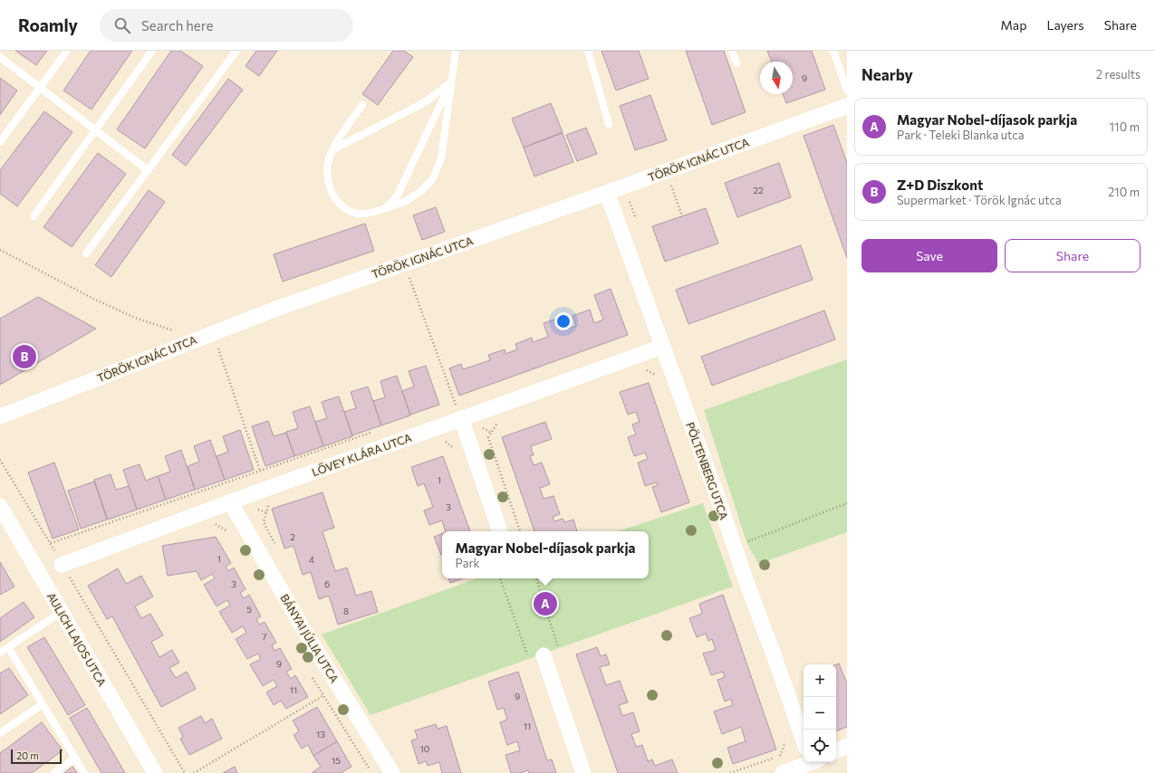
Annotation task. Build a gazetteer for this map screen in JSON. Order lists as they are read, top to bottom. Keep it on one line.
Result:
{"streets":{"street":["TÖRÖK IGNÁC UTCA","LŐVEY KLÁRA UTCA","PÖLTENBERG UTCA","BÁNYAI JÚLIA UTCA","AULICH LAJOS UTCA"]},"crossings":[["TÖRÖK IGNÁC UTCA","PÖLTENBERG UTCA"],["LŐVEY KLÁRA UTCA","PÖLTENBERG UTCA"],["LŐVEY KLÁRA UTCA","BÁNYAI JÚLIA UTCA"]],"house_numbers":["9","22","1","3","2","1","4","3","6","5","8","7","9","11","9","11","13","10","15"],"scale_bar":"20 m","north":"bottom","page":{"header":"Roamly","search":"Search here","nav":["Map","Layers","Share"],"heading":["Nearby","2 results"],"list":[{"mark":"A","name":"Magyar Nobel-díjasok parkja","note":"Park · Teleki Blanka utca","value":"110 m"},{"mark":"B","name":"Z+D Diszkont","note":"Supermarket · Török Ignác utca","value":"210 m"}],"buttons":["Save","Share"],"pins":["B","A"],"popup":["Magyar Nobel-díjasok parkja","Park"],"map_buttons":["+","−"],"scale":"20 m"}}
